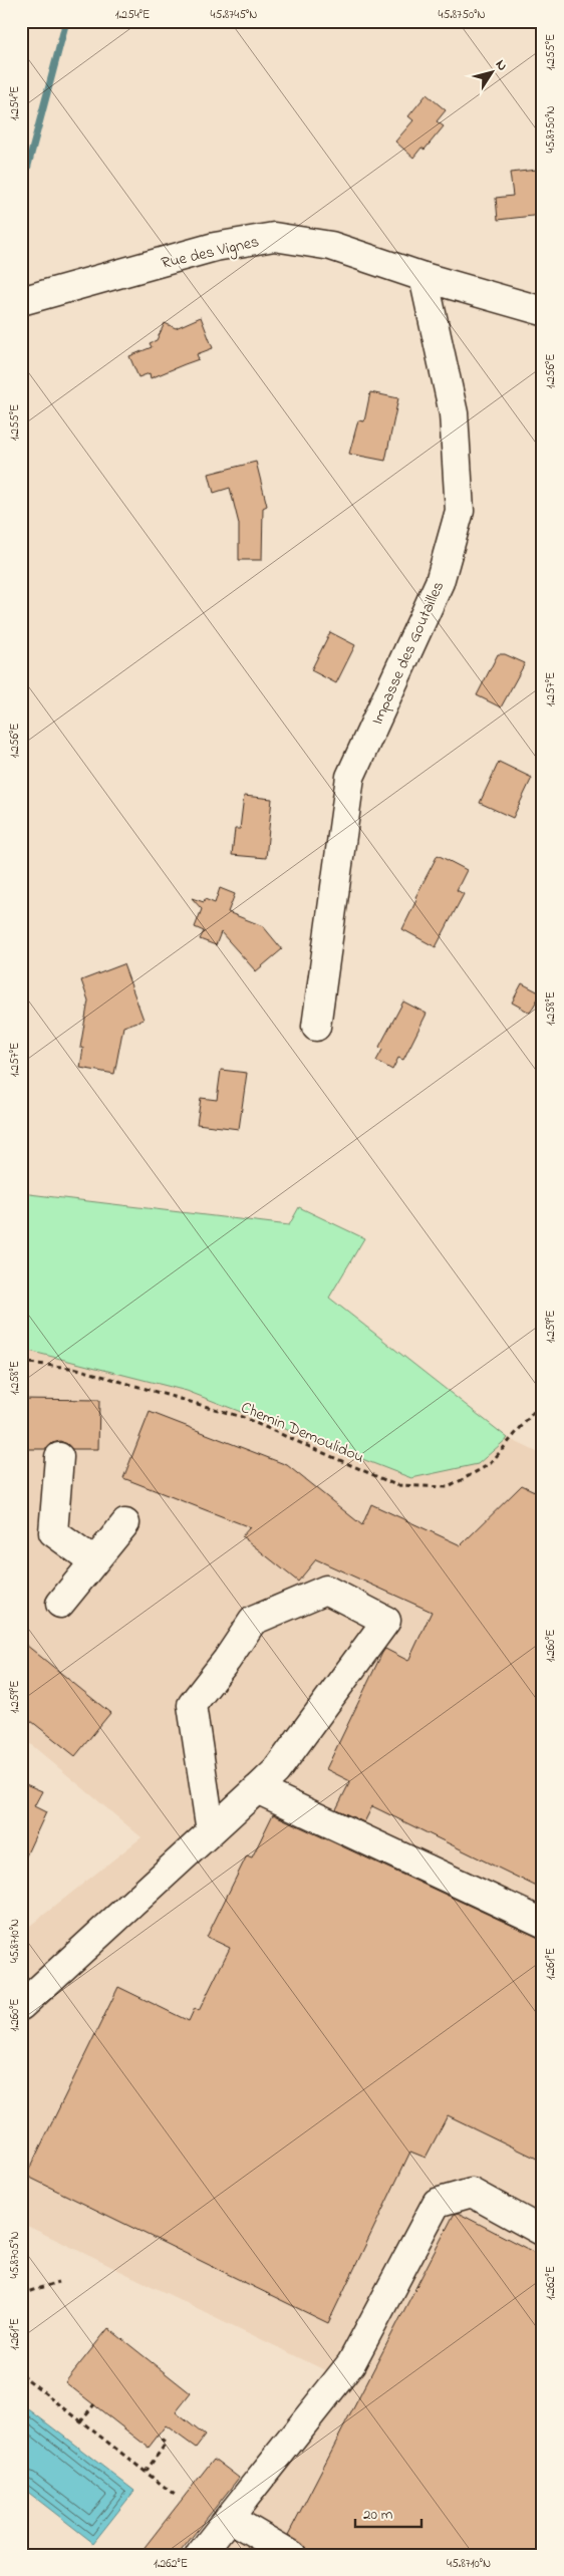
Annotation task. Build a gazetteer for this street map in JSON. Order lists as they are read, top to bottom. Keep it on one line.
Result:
{"streets":{"street":["Rue des Vignes","Impasse des Goutailles"],"path":["Chemin Demoulidou"]},"crossings":[["Rue des Vignes","Impasse des Goutailles"]],"scale_bar":"20 m","north":"top right","coordinates":["1.254°E","45.8745°N","45.8750°N","1.255°E","1.256°E","1.257°E","1.258°E","1.259°E","1.260°E","45.8710°N","1.261°E","45.8705°N","1.262°E"]}
